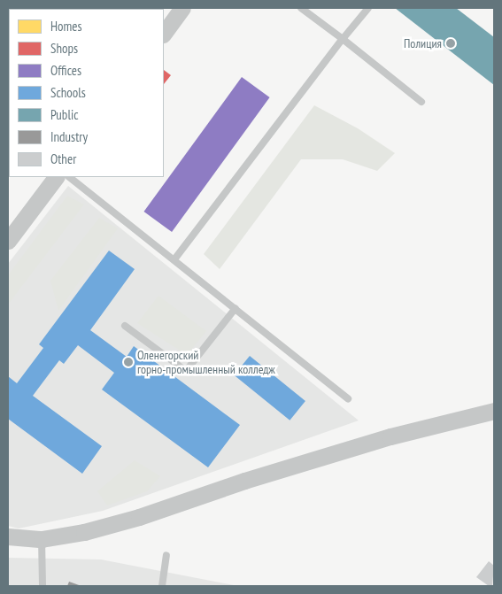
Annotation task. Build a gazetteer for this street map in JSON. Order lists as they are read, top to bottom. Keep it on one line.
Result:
{"places":["Полиция","Оленегорский горно-промышленный колледж"],"legend":["Homes","Shops","Offices","Schools","Public","Industry","Other"]}
